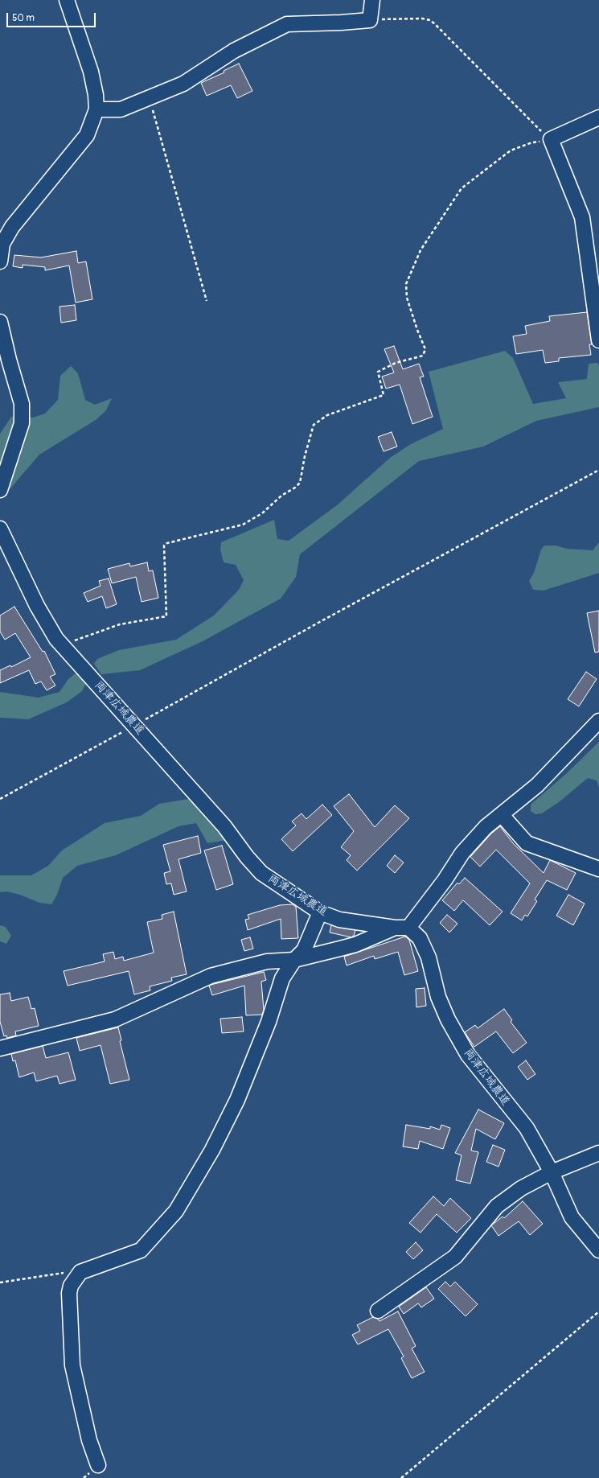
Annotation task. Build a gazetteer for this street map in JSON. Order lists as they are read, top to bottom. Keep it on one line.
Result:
{"streets":{"street":["両津広域農道"]},"scale_bar":"50 m"}
